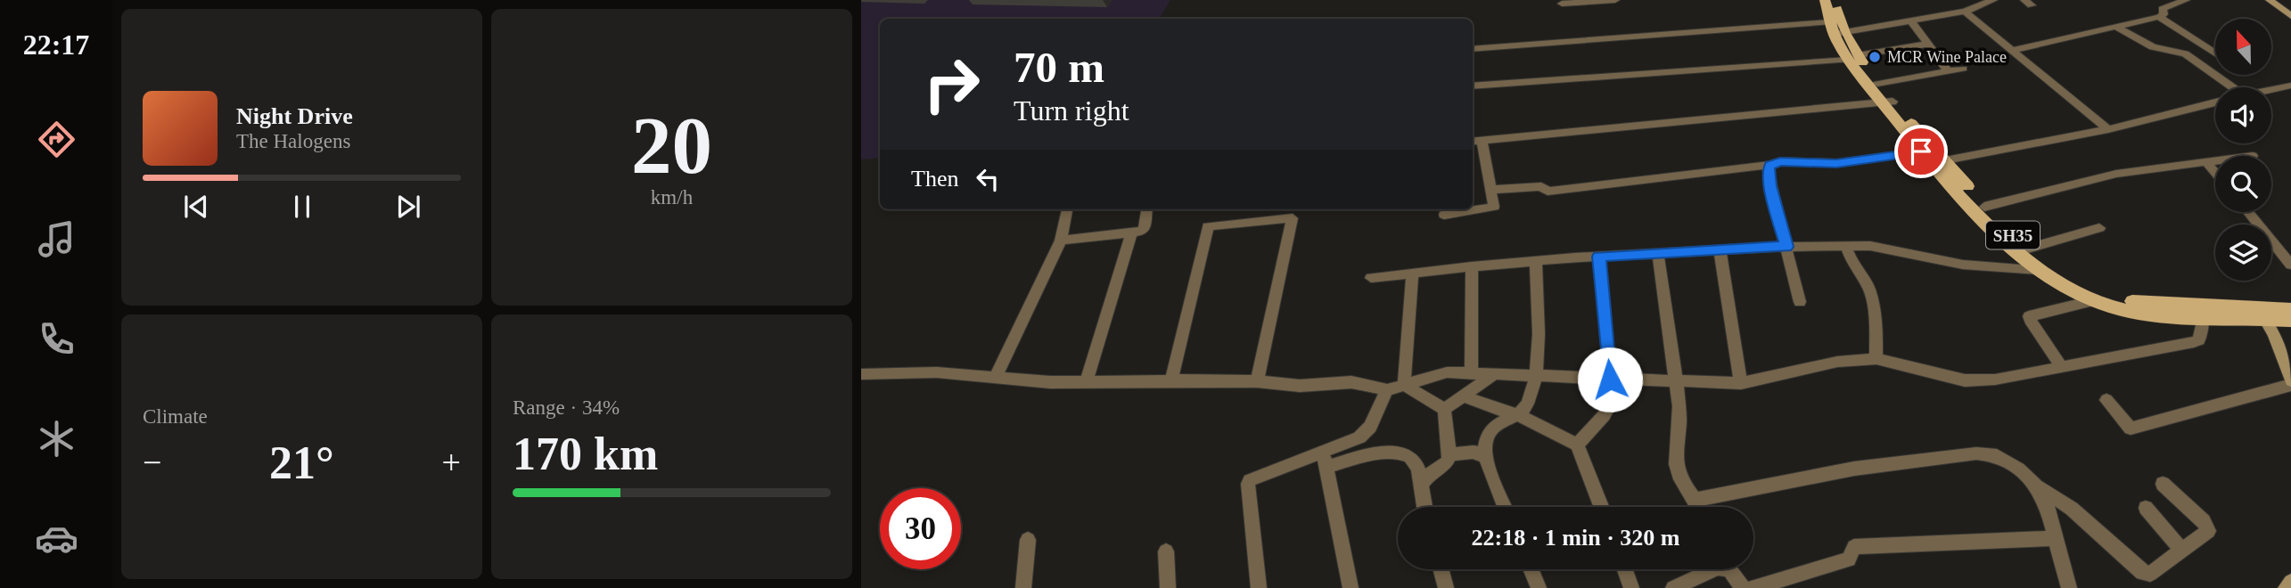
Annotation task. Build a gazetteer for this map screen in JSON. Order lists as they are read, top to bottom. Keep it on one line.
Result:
{"streets":{"main road":["SH35"]},"places":["MCR Wine Palace"],"north":"top","page":{"tabs":"22:17","tile":[["20","km/h"],"Climate",["Range · 34%","170 km"]],"turn":["70 m","Turn right"],"song":["Night Drive","The Halogens"],"then":"Then","heat":["−","21°","+"],"limit":"30","trip":"22:18 · 1 min · 320 m"}}
